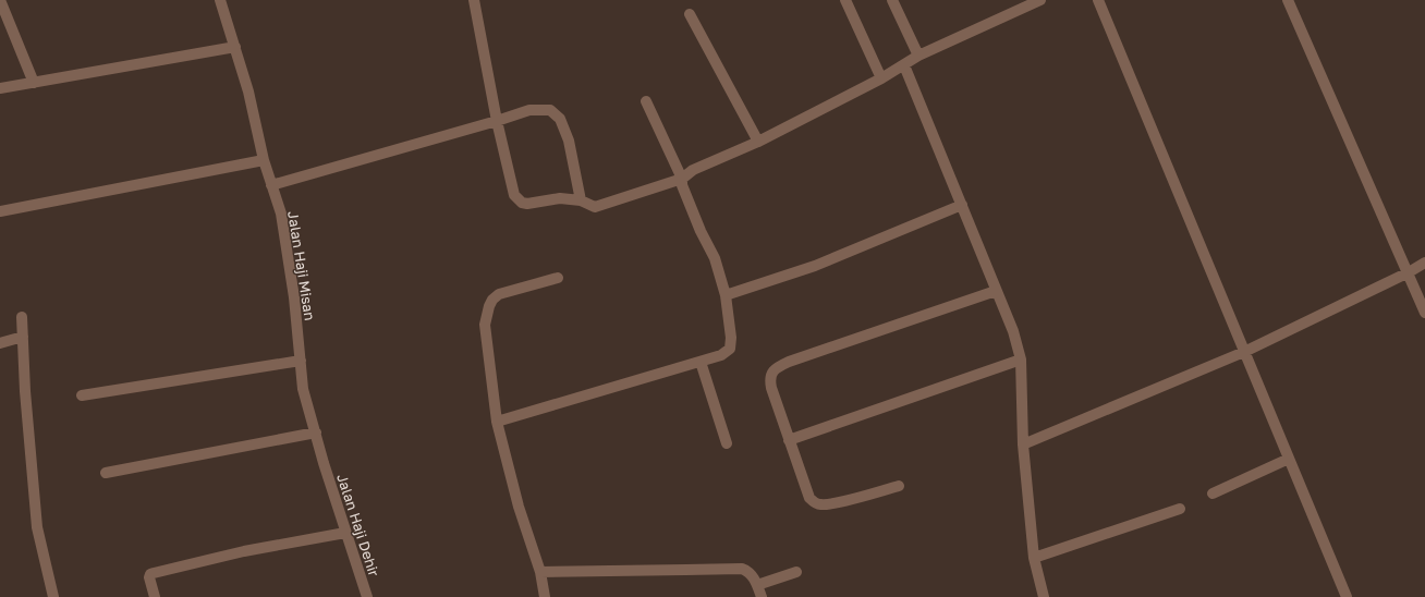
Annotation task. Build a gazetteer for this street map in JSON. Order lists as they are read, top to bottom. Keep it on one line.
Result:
{"streets":{"street":["Jalan Haji Misan","Jalan Haji Dehir"]},"crossings":[["Jalan Haji Misan","Jalan Haji Dehir"]]}
